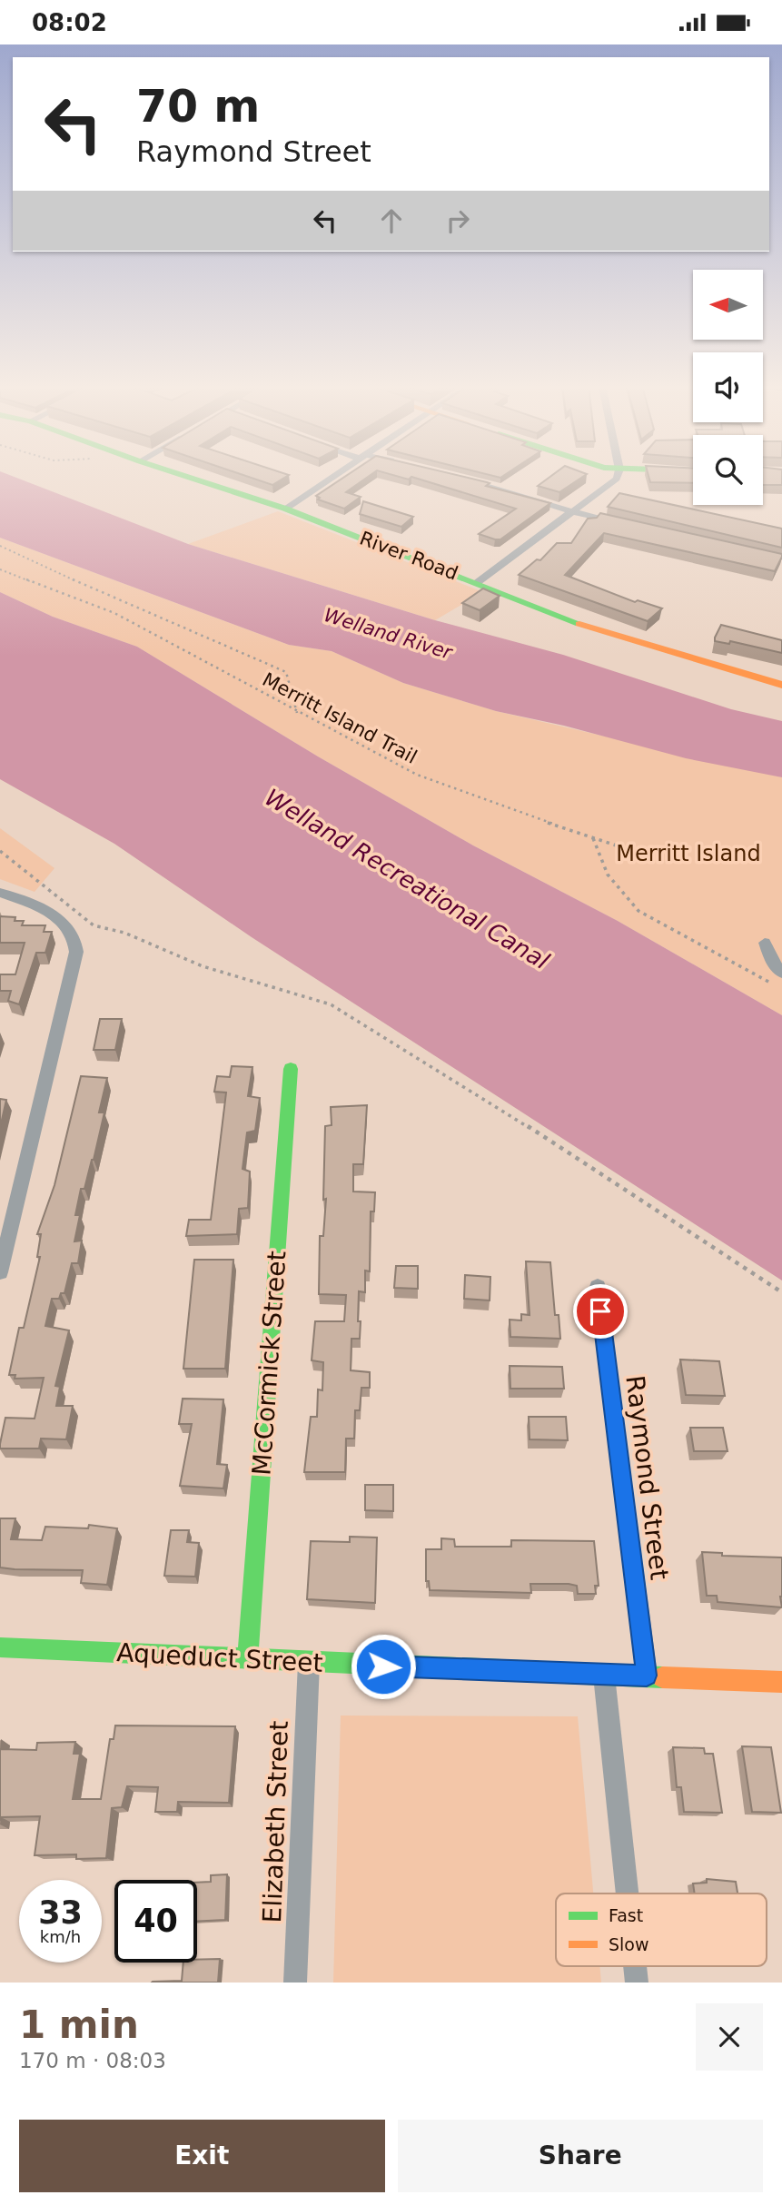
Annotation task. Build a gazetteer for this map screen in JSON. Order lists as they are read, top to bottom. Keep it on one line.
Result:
{"streets":{"street":["River Road","McCormick Street","Raymond Street","Aqueduct Street","Elizabeth Street"],"path":["Merritt Island Trail"]},"crossings":[["McCormick Street","Aqueduct Street"],["Raymond Street","Aqueduct Street"],["Aqueduct Street","Elizabeth Street"]],"water":["Welland River","Welland Recreational Canal"],"parks":["Merritt Island"],"legend":["Fast","Slow"],"north":"left","page":{"status":"08:02","turn":["70 m","Raymond Street"],"speed":"33 km/h","limit":"40","heading":["1 min","170 m · 08:03"],"buttons":["Exit","Share"]}}
